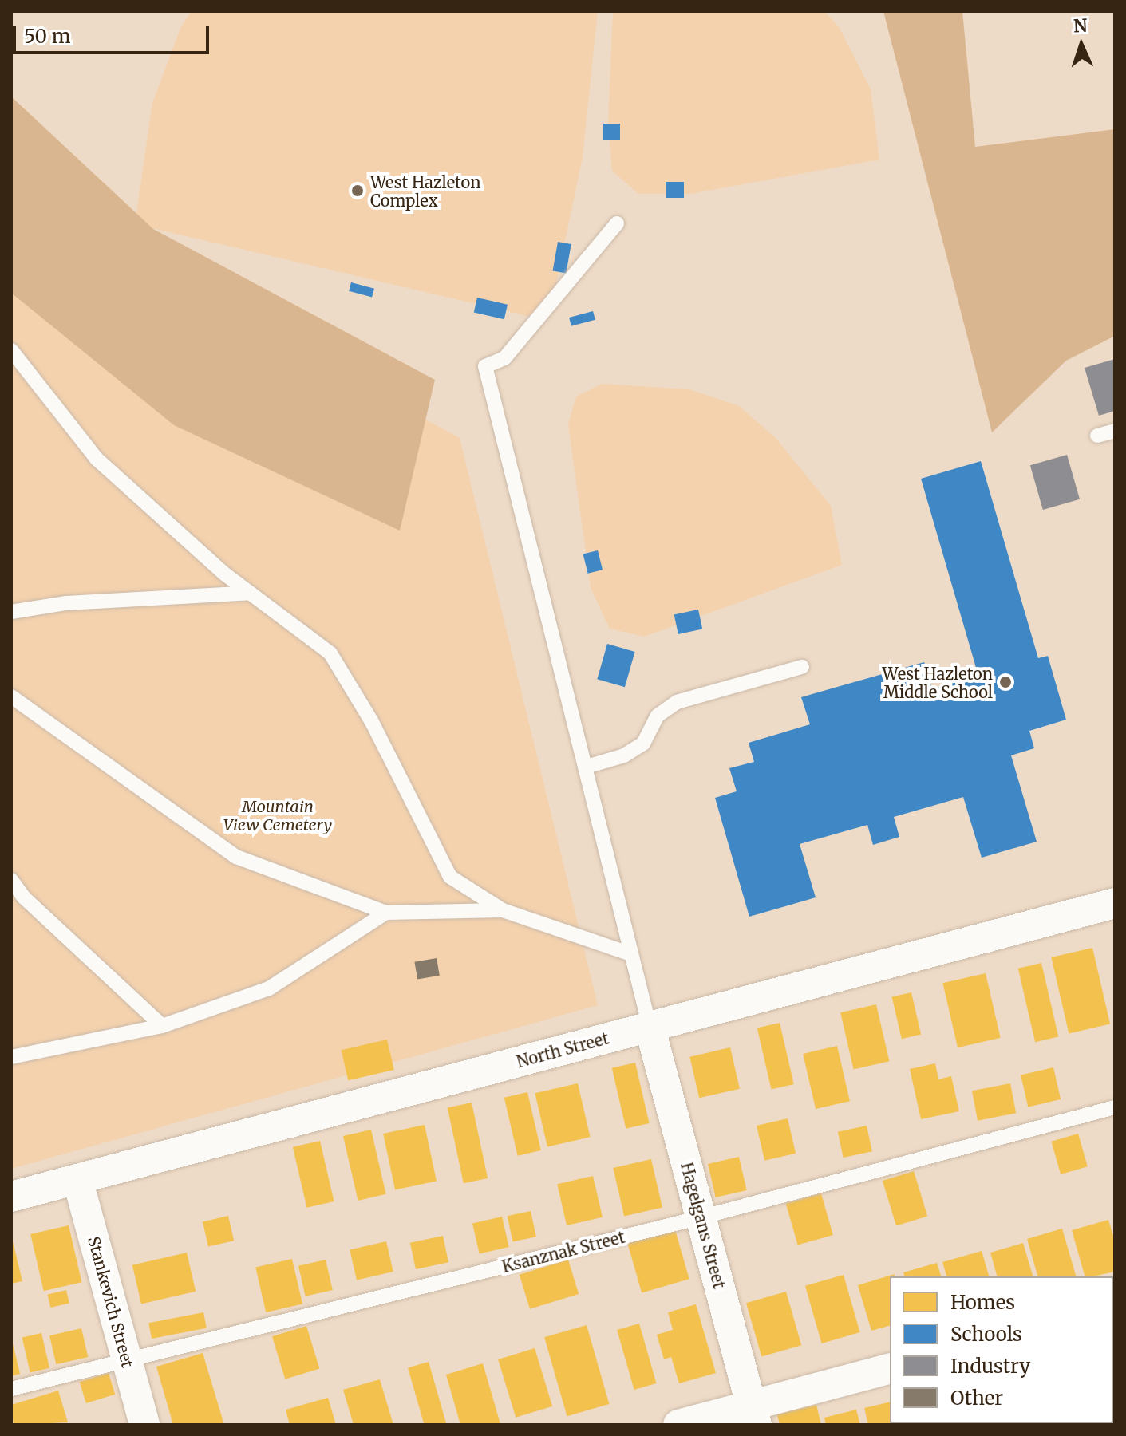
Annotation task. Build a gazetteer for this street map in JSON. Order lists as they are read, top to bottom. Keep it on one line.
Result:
{"streets":{"street":["North Street","Hagelgans Street","Stankevich Street"],"lane":["Ksanznak Street"]},"crossings":[["North Street","Hagelgans Street"],["North Street","Stankevich Street"],["Hagelgans Street","Ksanznak Street"],["Ksanznak Street","Stankevich Street"]],"parks":["Mountain View Cemetery"],"places":["West Hazleton Complex","West Hazleton Middle School"],"legend":["Homes","Schools","Industry","Other"],"scale_bar":"50 m","north":"top"}
